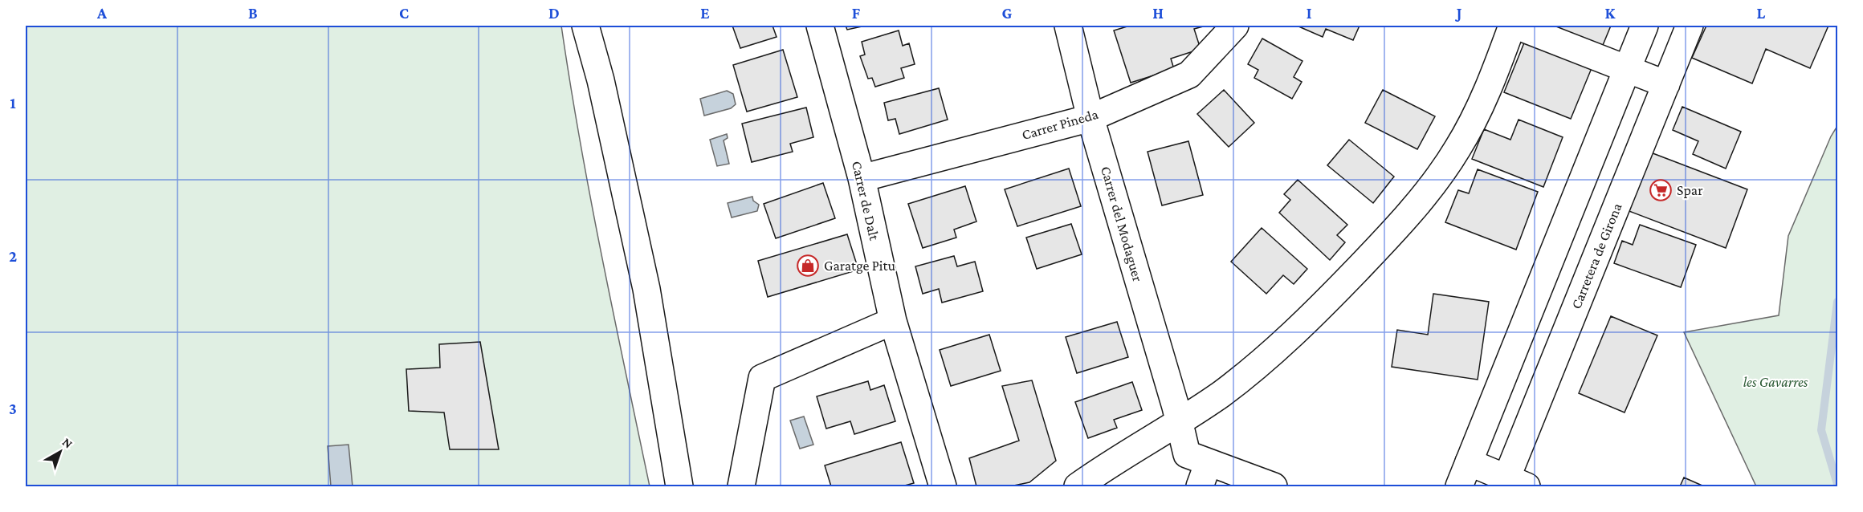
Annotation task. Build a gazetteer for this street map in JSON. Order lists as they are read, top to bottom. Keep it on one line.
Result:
{"streets":{"street":["Carrer Pineda","Carrer de Dalt","Carrer del Modaguer","Carretera de Girona"]},"crossings":[["Carrer Pineda","Carrer de Dalt"],["Carrer Pineda","Carrer del Modaguer"]],"parks":["les Gavarres"],"places":{"supermarket":["Spar"],"shop":["Garatge Pitu"]},"north":"top right","grid":{"columns":["A","B","C","D","E","F","G","H","I","J","K","L"],"rows":["1","2","3"]}}
